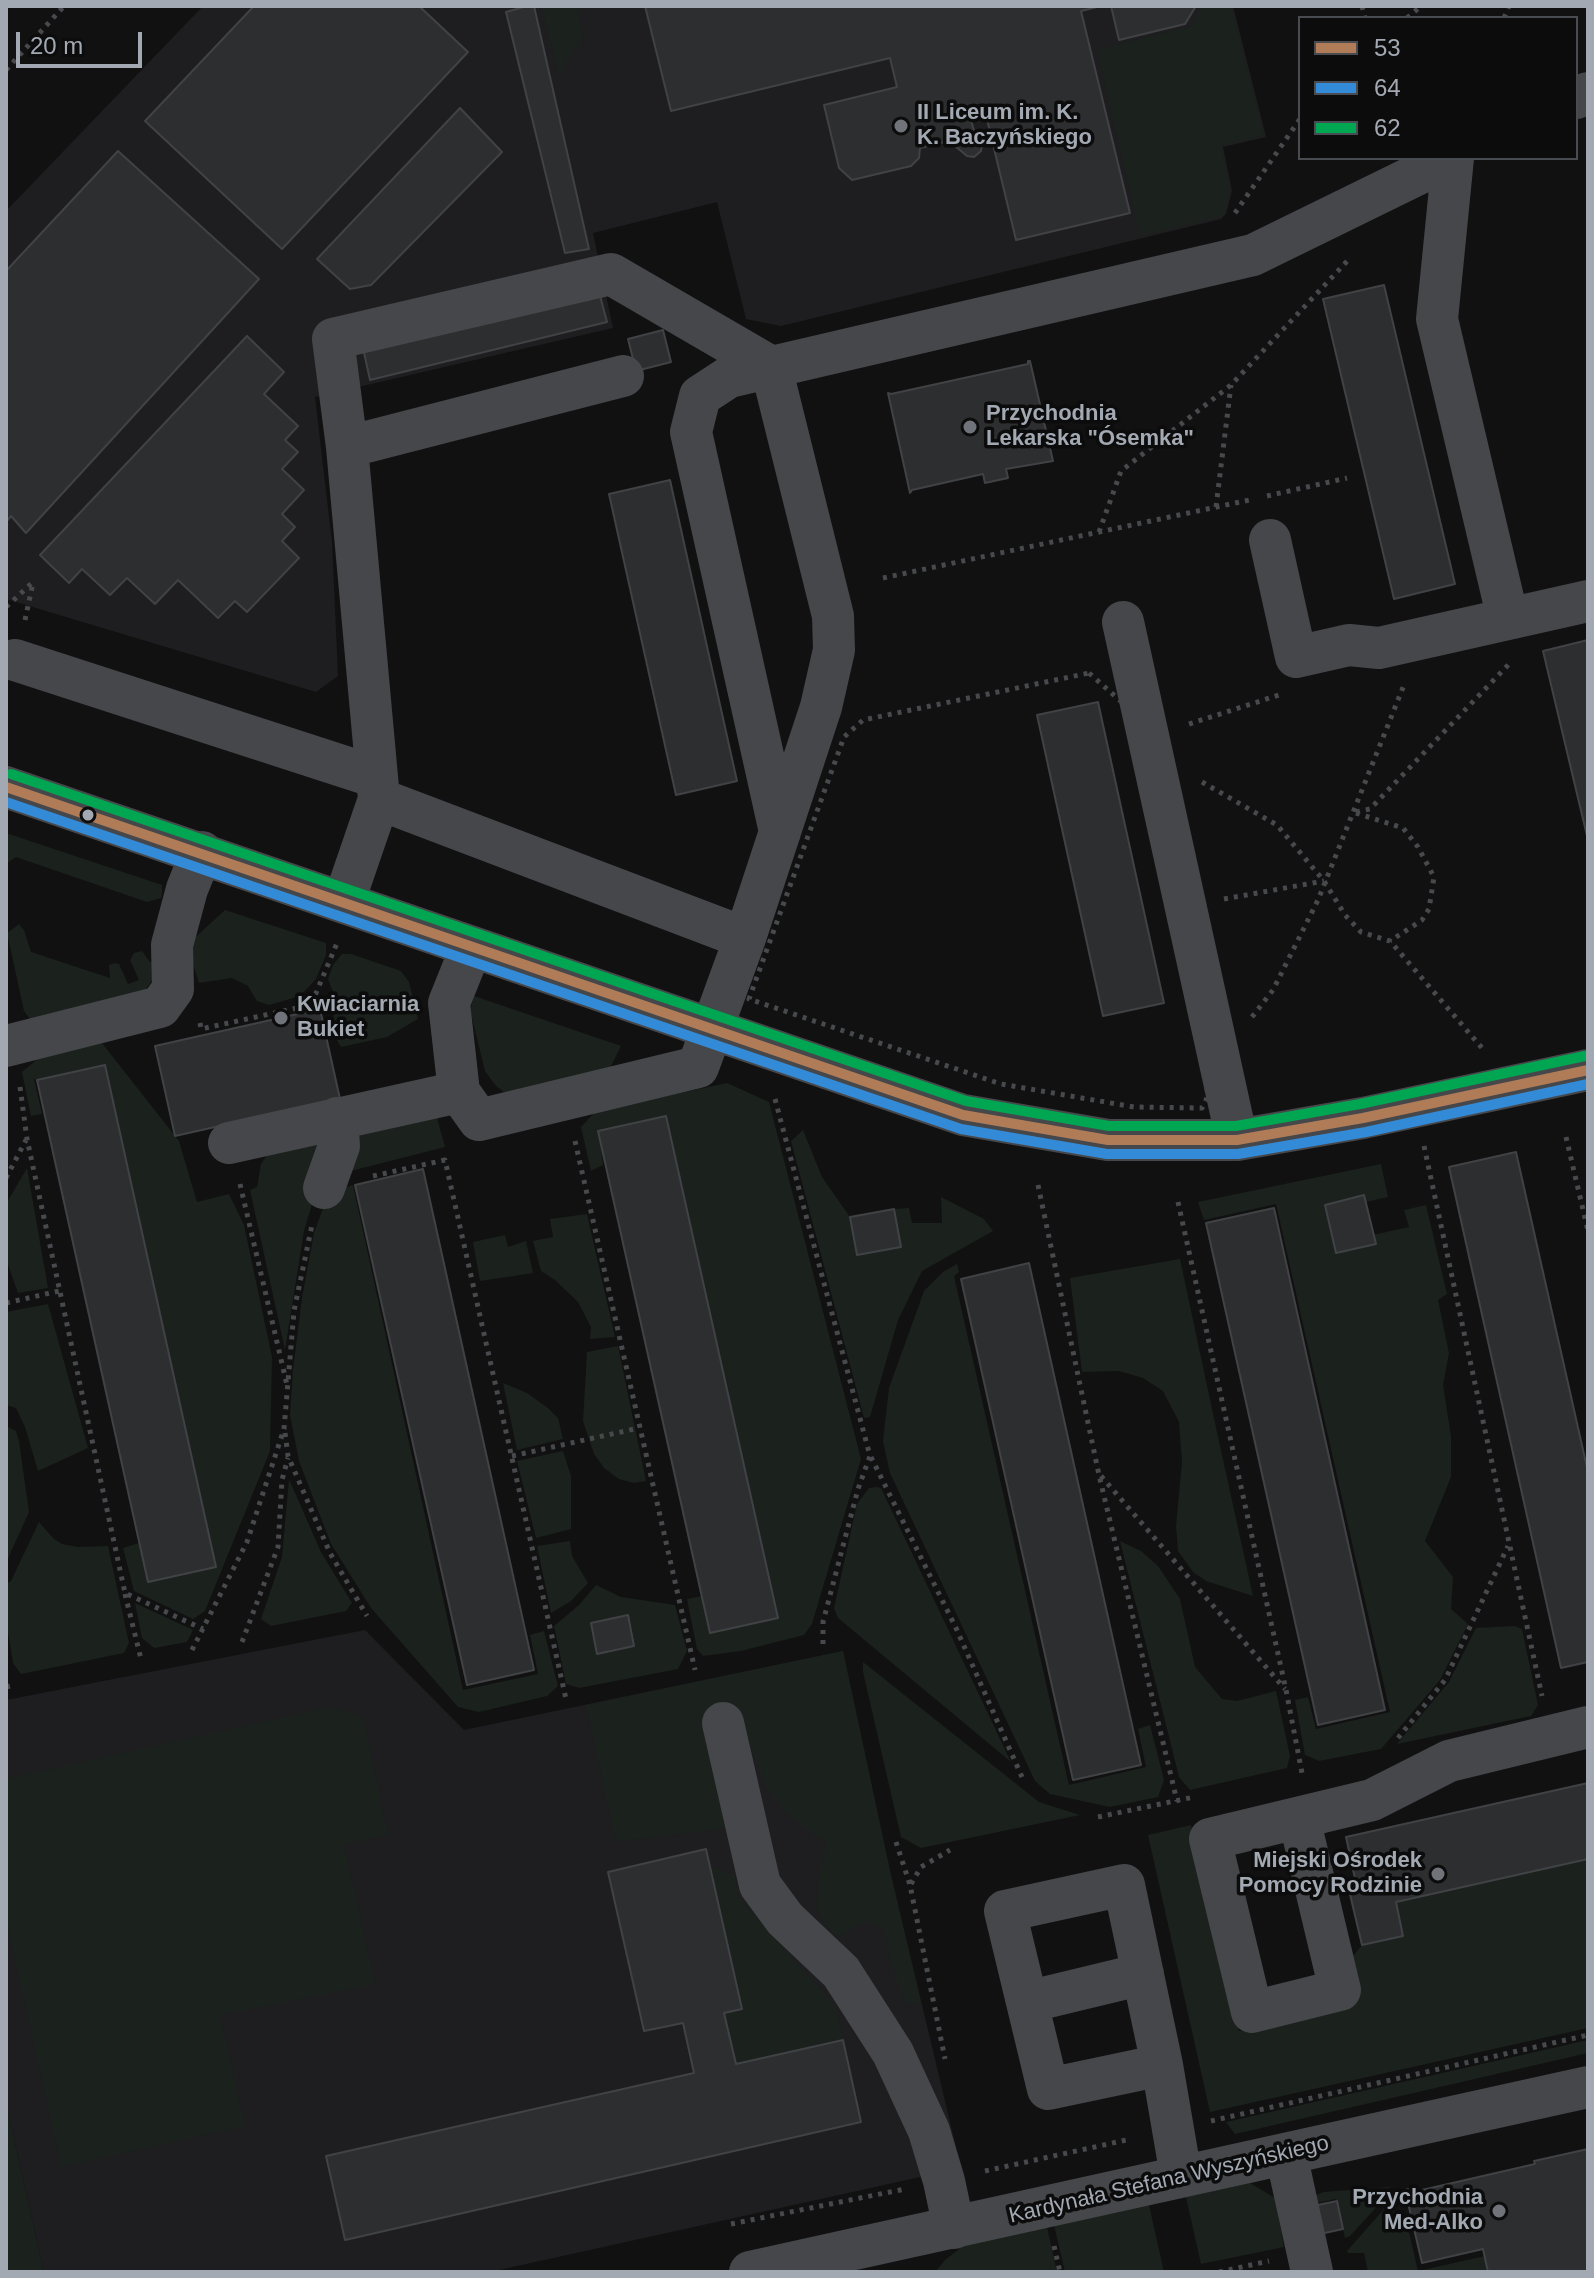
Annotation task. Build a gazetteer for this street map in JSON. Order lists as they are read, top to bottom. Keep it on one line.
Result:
{"streets":{"street":["Kardynała Stefana Wyszyńskiego"]},"places":["II Liceum im. K. K. Baczyńskiego","Przychodnia Lekarska \"Ósemka\"","Kwiaciarnia Bukiet","Miejski Ośrodek Pomocy Rodzinie","Przychodnia Med-Alko"],"lines":["transit line 62","transit line 53","transit line 64"],"legend":["53","64","62"],"scale_bar":"20 m"}
